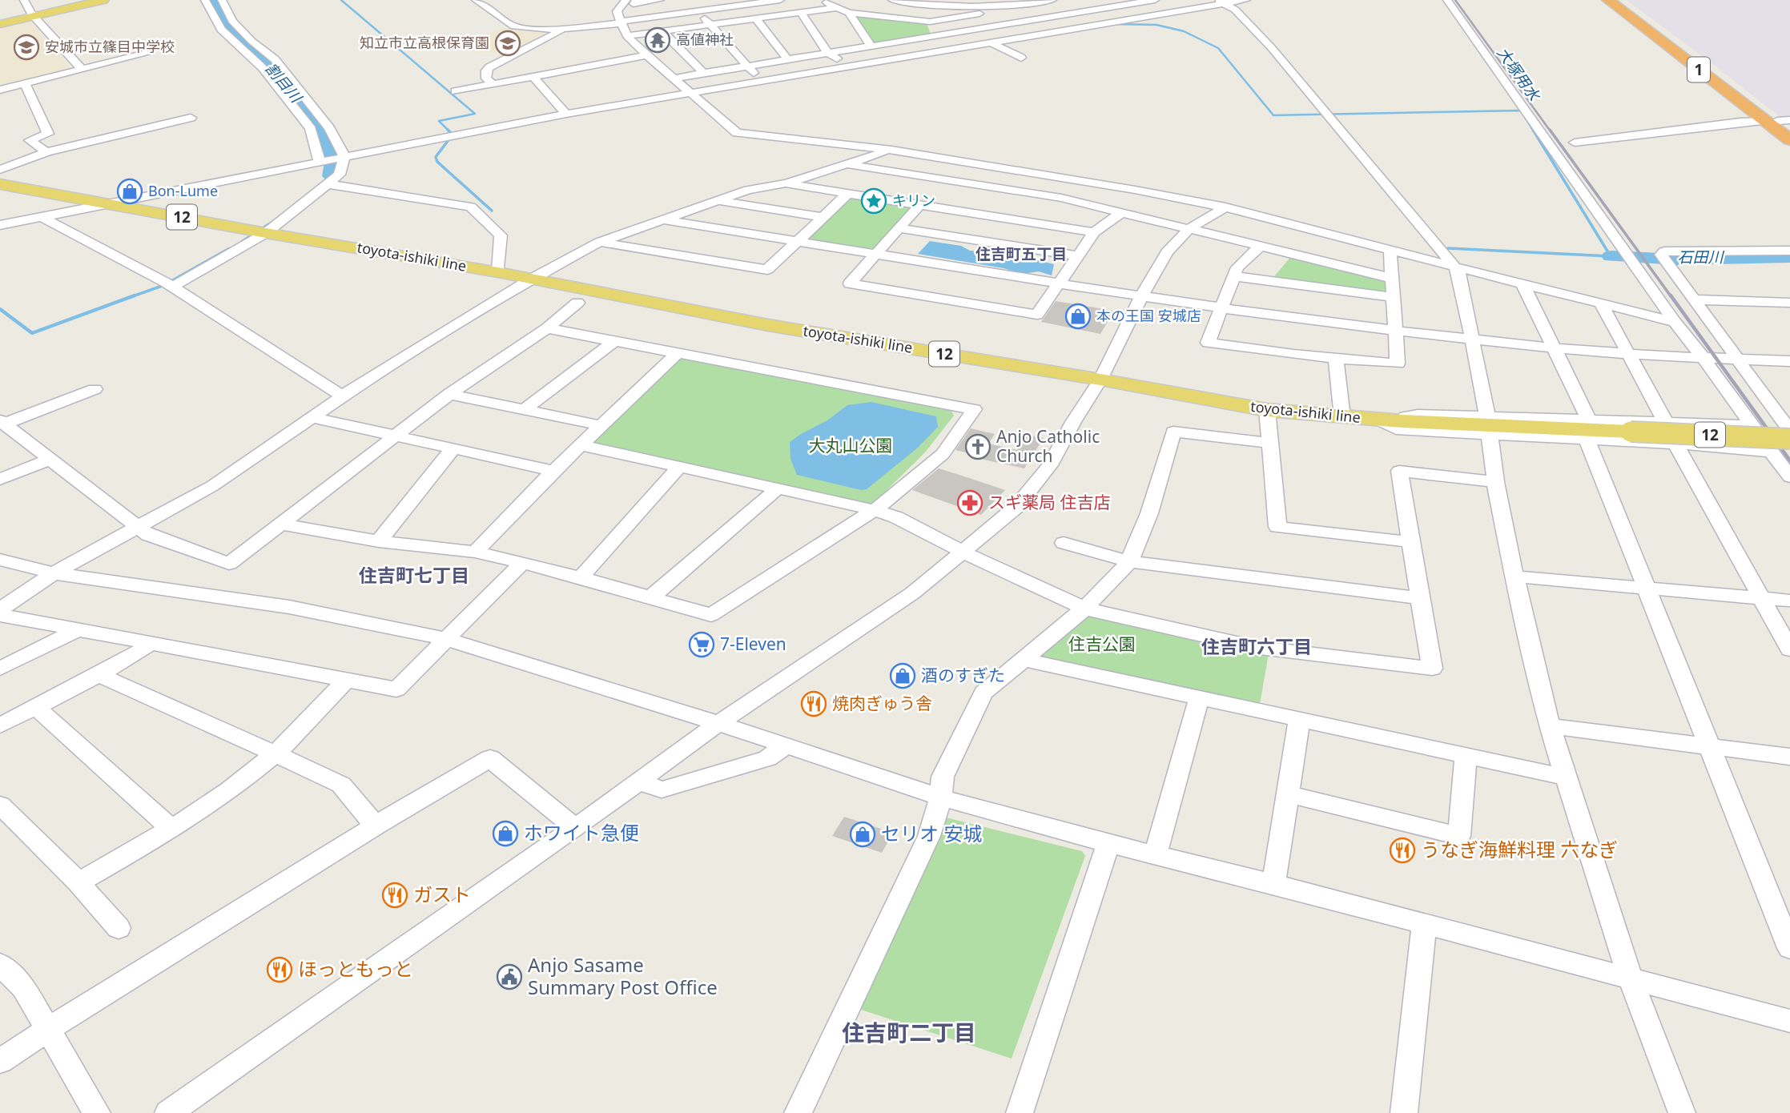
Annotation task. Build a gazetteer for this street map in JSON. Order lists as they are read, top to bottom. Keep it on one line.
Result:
{"streets":{"highway":["1"],"main road":["12","toyota-ishiki line"]},"districts":["住吉町五丁目","住吉町七丁目","住吉町六丁目","住吉町二丁目"],"water":["大塚用水","割目川","石田川"],"parks":["大丸山公園","住吉公園"],"places":{"temple":["高値神社"],"school or university":["知立市立高根保育園","安城市立篠目中学校"],"shop":["Bon-Lume","本の王国 安城店","酒のすぎた","ホワイト急便","セリオ 安城"],"place":["キリン"],"church":["Anjo Catholic Church"],"pharmacy":["スギ薬局 住吉店"],"supermarket":["7-Eleven"],"restaurant":["焼肉ぎゅう舎","うなぎ海鮮料理 六なぎ","ガスト","ほっともっと"],"public building":["Anjo Sasame Summary Post Office"]}}
